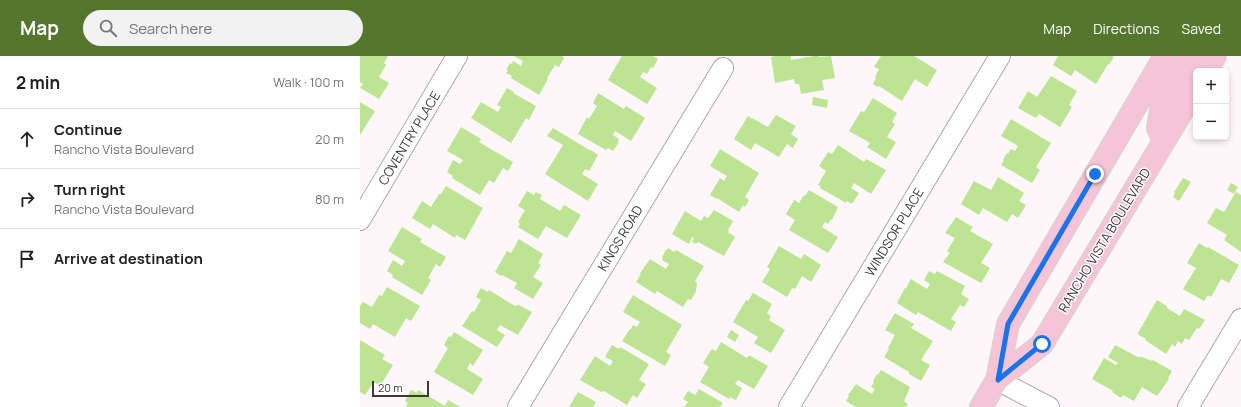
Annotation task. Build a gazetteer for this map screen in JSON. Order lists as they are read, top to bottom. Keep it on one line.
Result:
{"streets":{"main road":["RANCHO VISTA BOULEVARD"],"street":["COVENTRY PLACE","WINDSOR PLACE","KINGS ROAD"]},"scale_bar":"20 m","page":{"header":"Map","search":"Search here","nav":["Map","Directions","Saved"],"heading":["2 min","Walk · 100 m"],"map_buttons":["+","−"],"list":[["Continue","Rancho Vista Boulevard","20 m"],["Turn right","Rancho Vista Boulevard","80 m"],"Arrive at destination"],"scale":"20 m"}}
